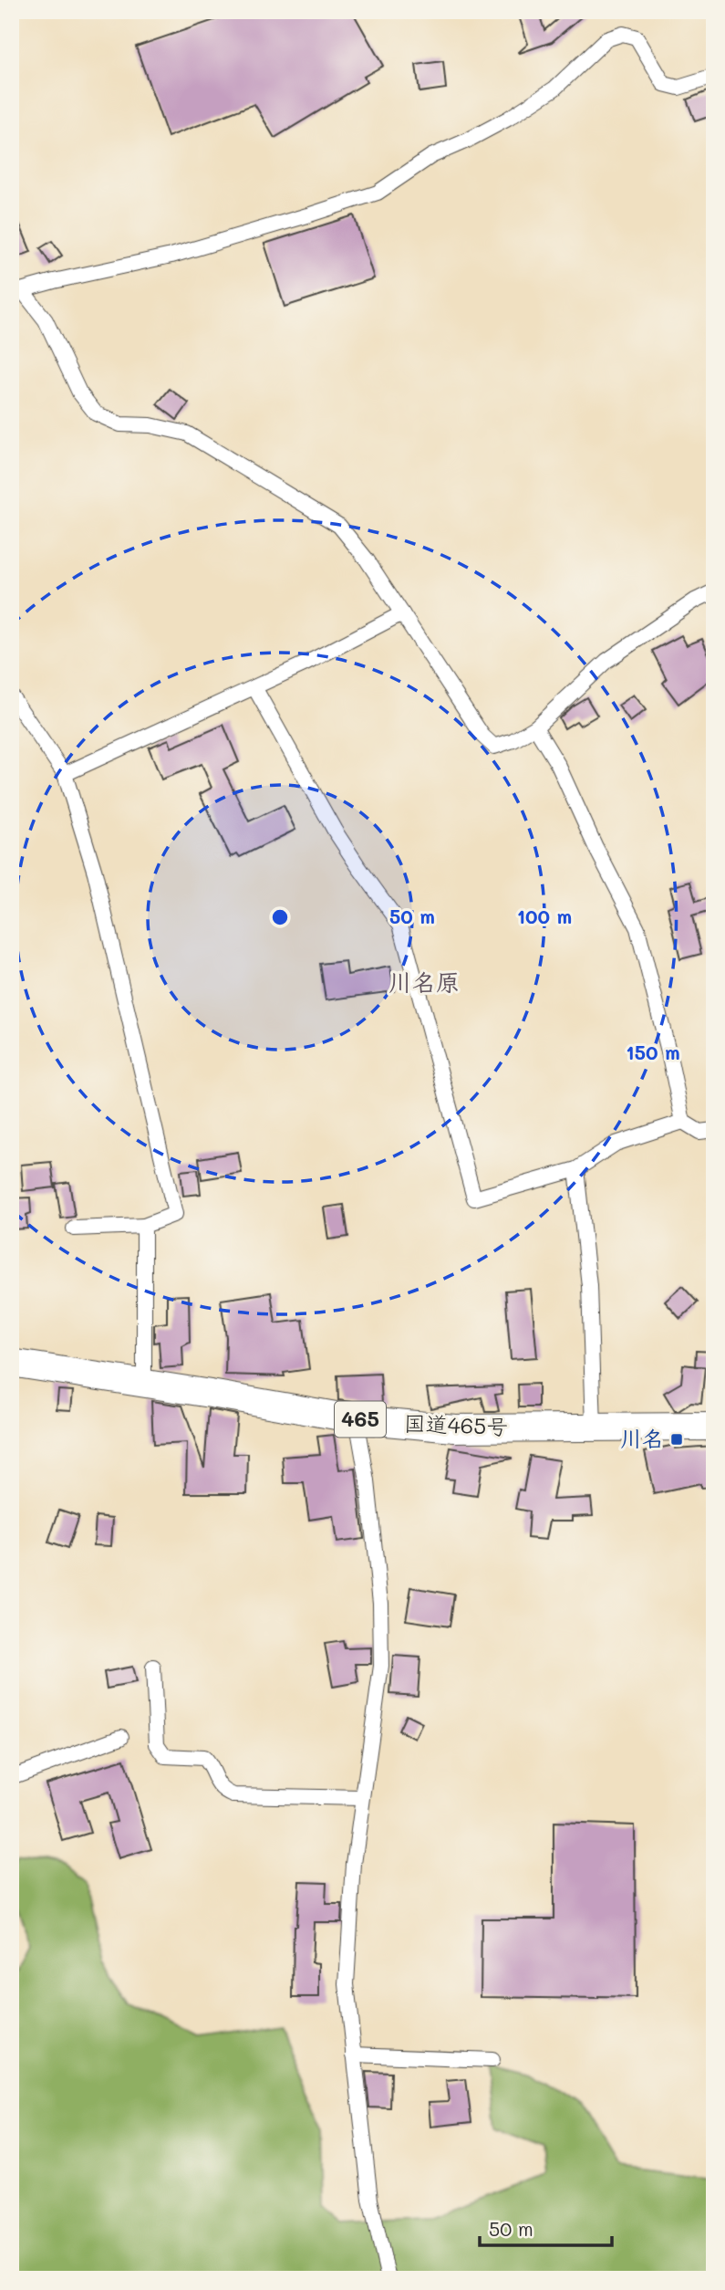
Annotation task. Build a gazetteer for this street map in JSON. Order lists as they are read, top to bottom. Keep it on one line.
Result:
{"streets":{"highway":["465","国道465号"]},"districts":["川名原"],"places":{"transit":["川名"]},"scale_bar":"50 m","rings":["50 m","100 m","150 m"]}
